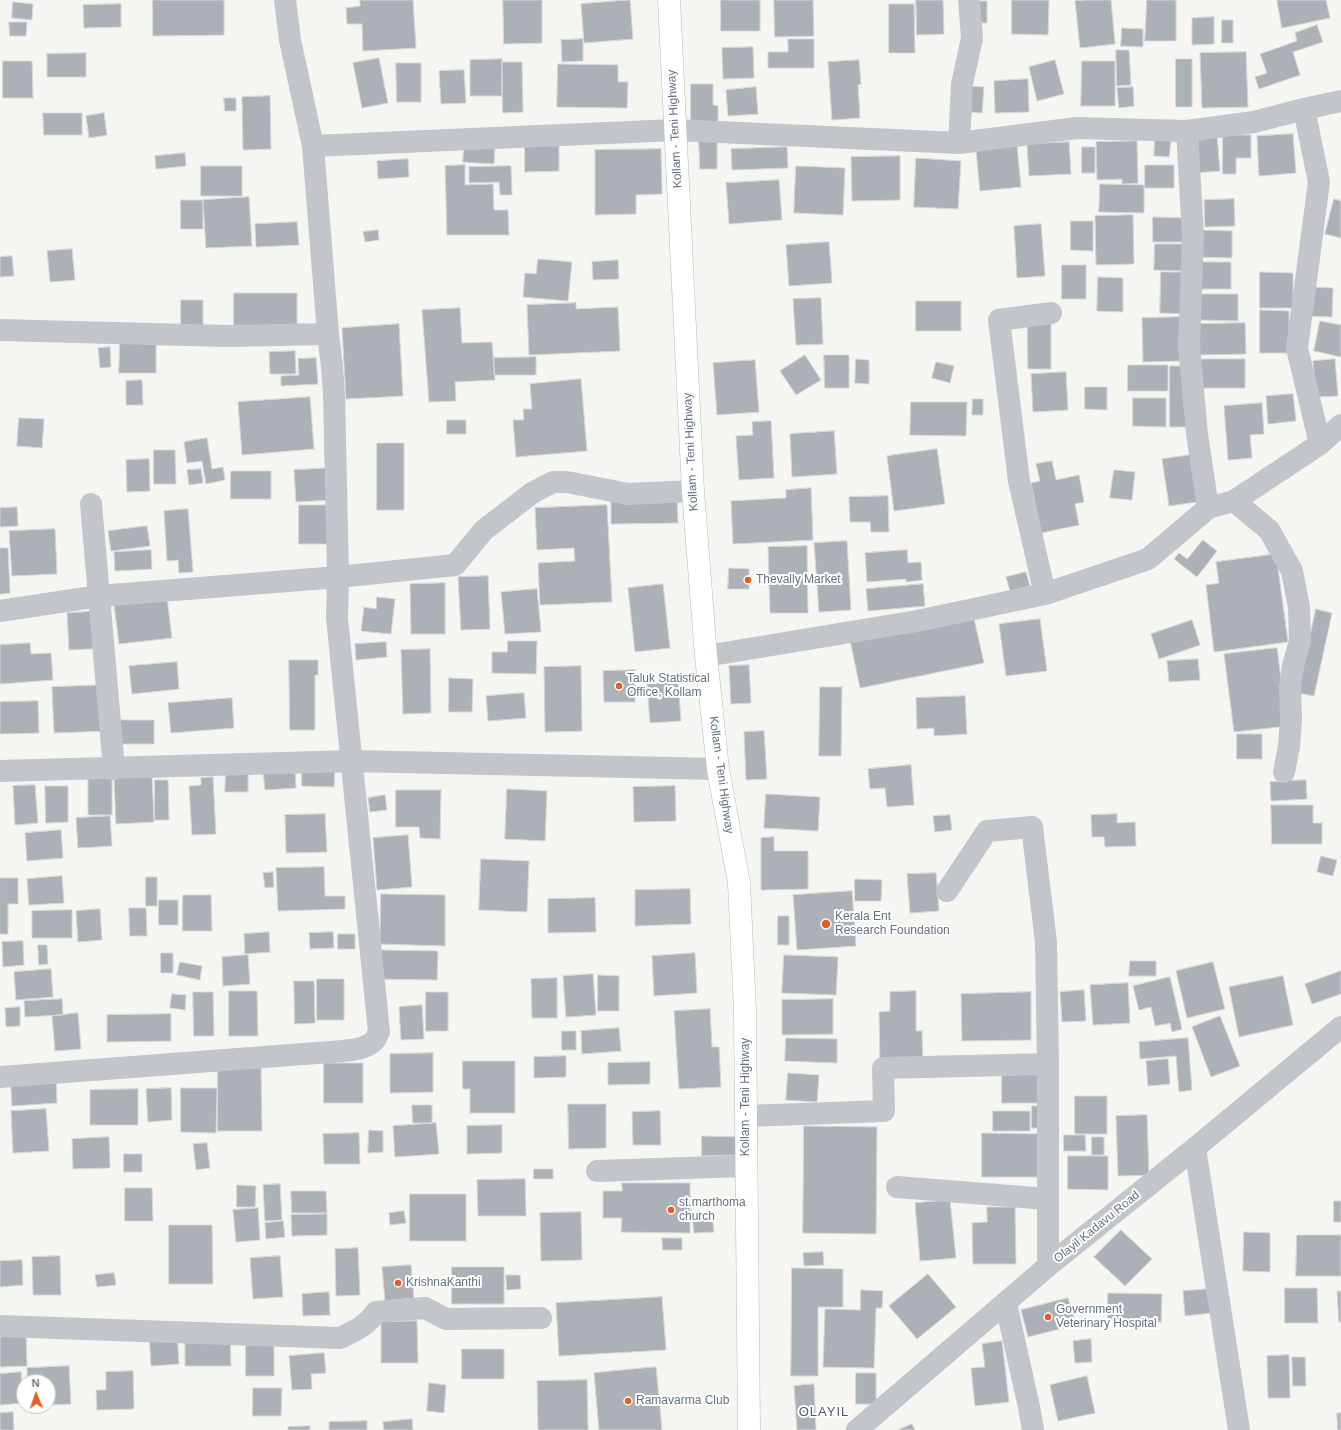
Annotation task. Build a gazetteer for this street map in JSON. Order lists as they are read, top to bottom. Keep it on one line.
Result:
{"streets":{"main road":["Kollam - Teni Highway"],"street":["Olayil Kadavu Road"]},"districts":["OLAYIL"],"places":["Thevally Market","Taluk Statistical Office, Kollam","Kerala Ent Research Foundation","st.marthoma church","KrishnaKanthi","Government Veterinary Hospital","Ramavarma Club"],"north":"top"}
